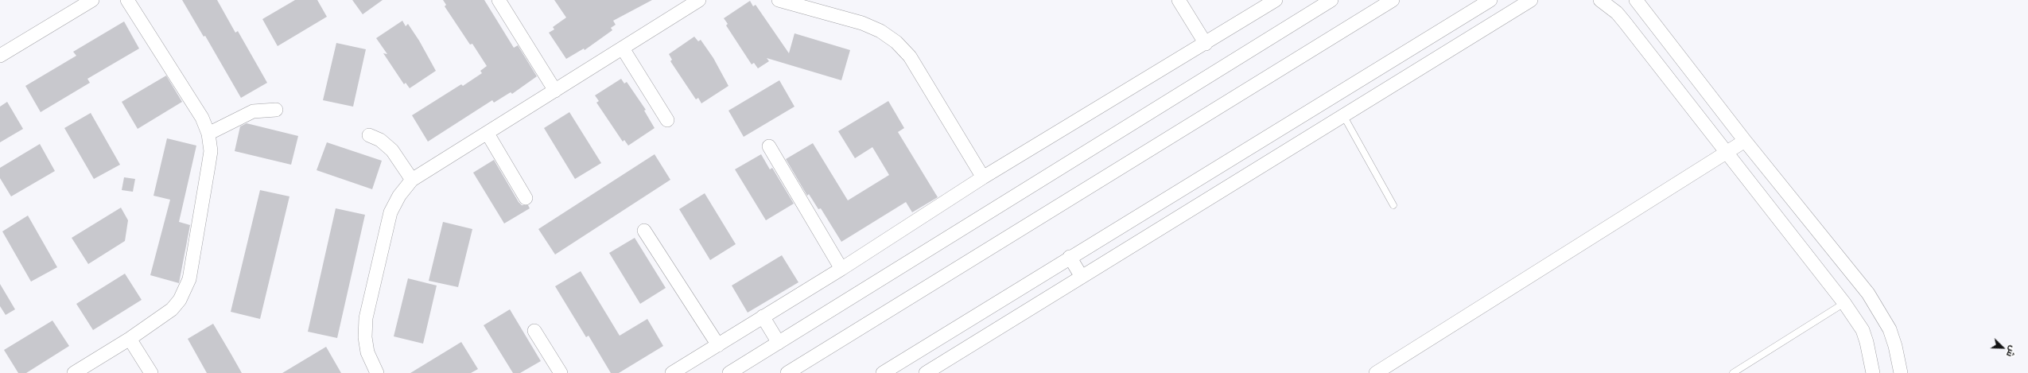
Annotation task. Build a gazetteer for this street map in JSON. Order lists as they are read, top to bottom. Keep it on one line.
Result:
{"north":"bottom right"}
